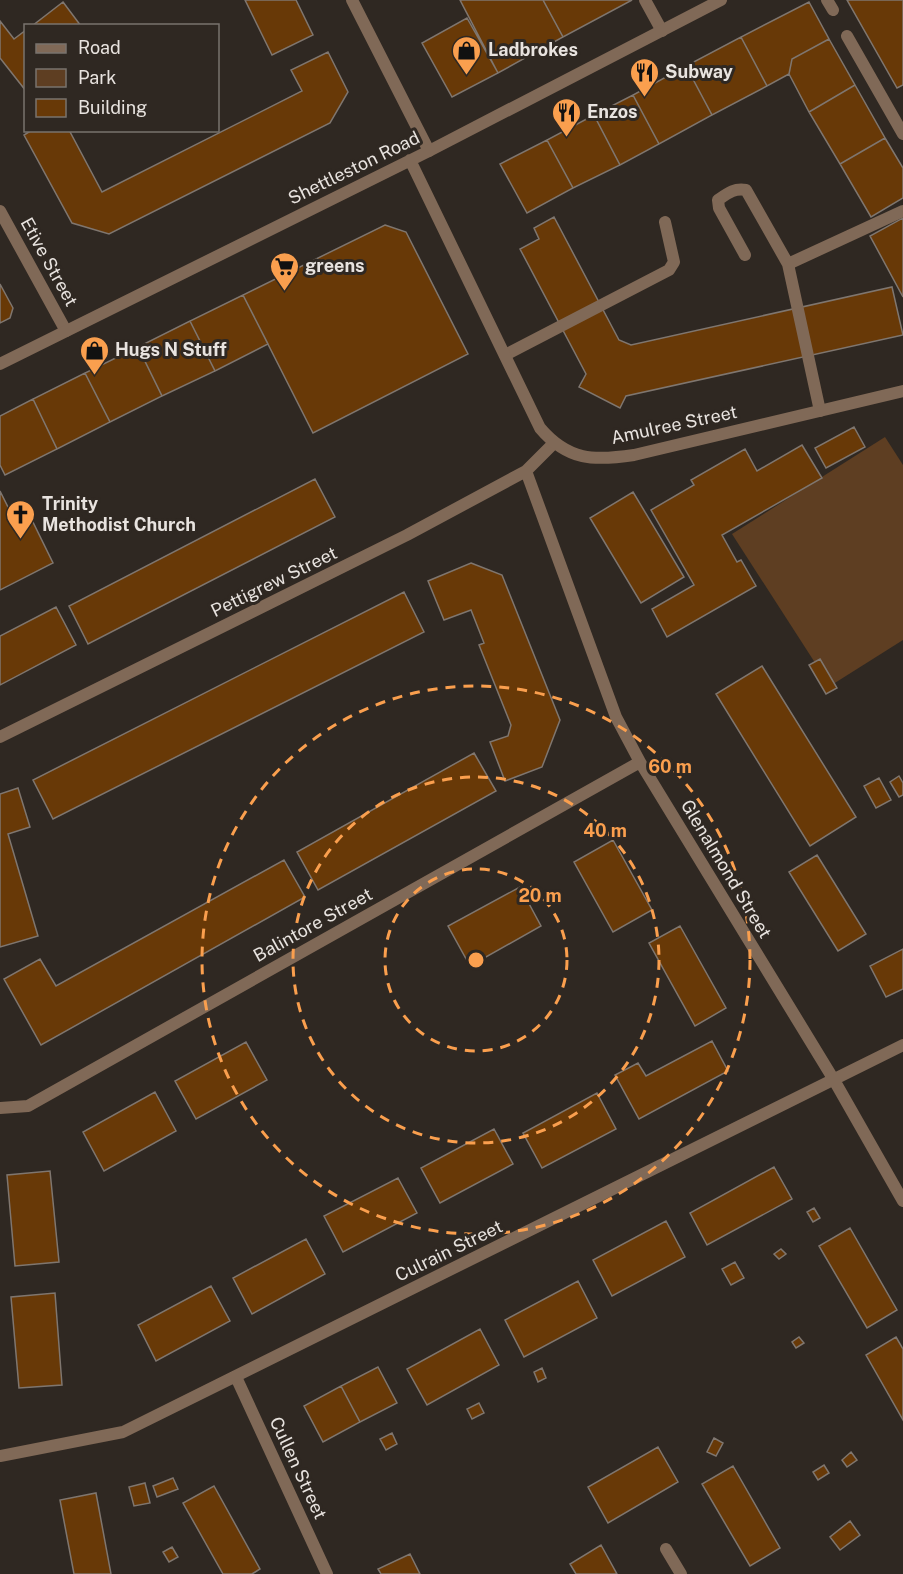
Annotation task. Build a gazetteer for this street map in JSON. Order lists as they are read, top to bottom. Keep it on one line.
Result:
{"streets":{"street":["Shettleston Road","Etive Street","Amulree Street","Pettigrew Street","Glenalmond Street","Balintore Street","Culrain Street","Cullen Street"]},"crossings":[["Shettleston Road","Etive Street"],["Shettleston Road","Amulree Street"],["Amulree Street","Pettigrew Street"],["Pettigrew Street","Glenalmond Street"],["Glenalmond Street","Balintore Street"],["Glenalmond Street","Culrain Street"],["Culrain Street","Cullen Street"]],"places":{"shop":["Ladbrokes","Hugs N Stuff"],"restaurant":["Subway","Enzos"],"supermarket":["greens"],"church":["Trinity Methodist Church"]},"legend":["Road","Park","Building"],"rings":["60 m","40 m","20 m"]}
